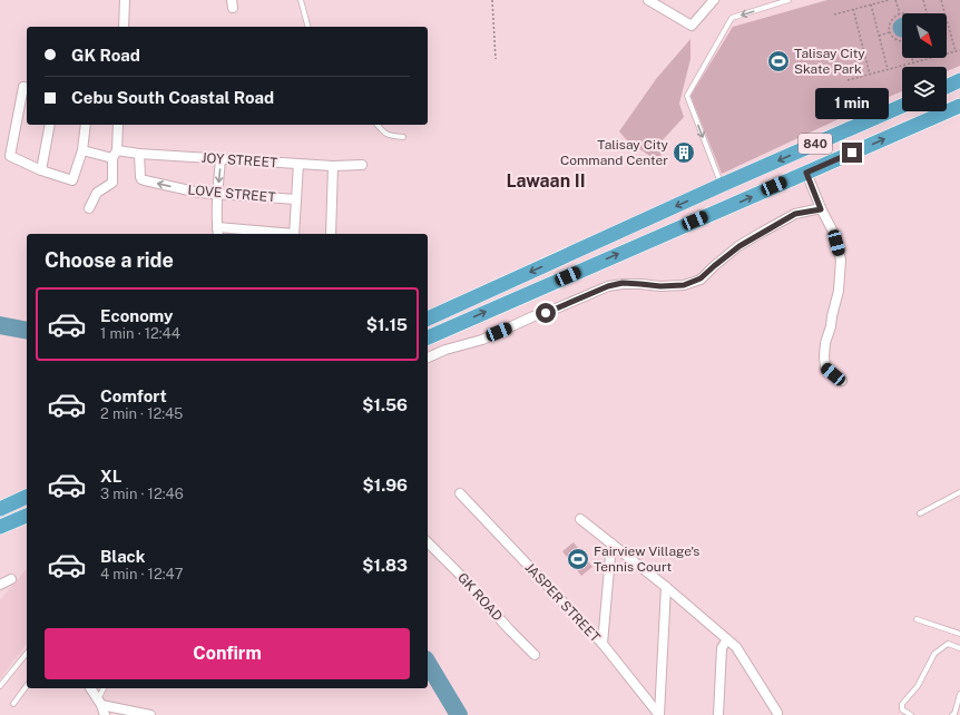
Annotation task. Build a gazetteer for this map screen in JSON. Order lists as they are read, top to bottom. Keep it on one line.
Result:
{"streets":{"highway":["840"],"street":["JOY STREET","LOVE STREET","GK ROAD","JASPER STREET"]},"crossings":[["JOY STREET","LOVE STREET"]],"one_way":["LOVE STREET"],"districts":["Lawaan II"],"places":{"sports":["Talisay City Skate Park","Fairview Village's Tennis Court"],"building":["Talisay City Command Center"]},"north":"bottom right","page":{"banner":["GK Road","Cebu South Coastal Road"],"bubble":"1 min","heading":"Choose a ride","list":[{"name":"Economy","note":"1 min · 12:44","value":"$1.15"},{"name":"Comfort","note":"2 min · 12:45","value":"$1.56"},{"name":"XL","note":"3 min · 12:46","value":"$1.96"},{"name":"Black","note":"4 min · 12:47","value":"$1.83"}],"buttons":"Confirm"}}
